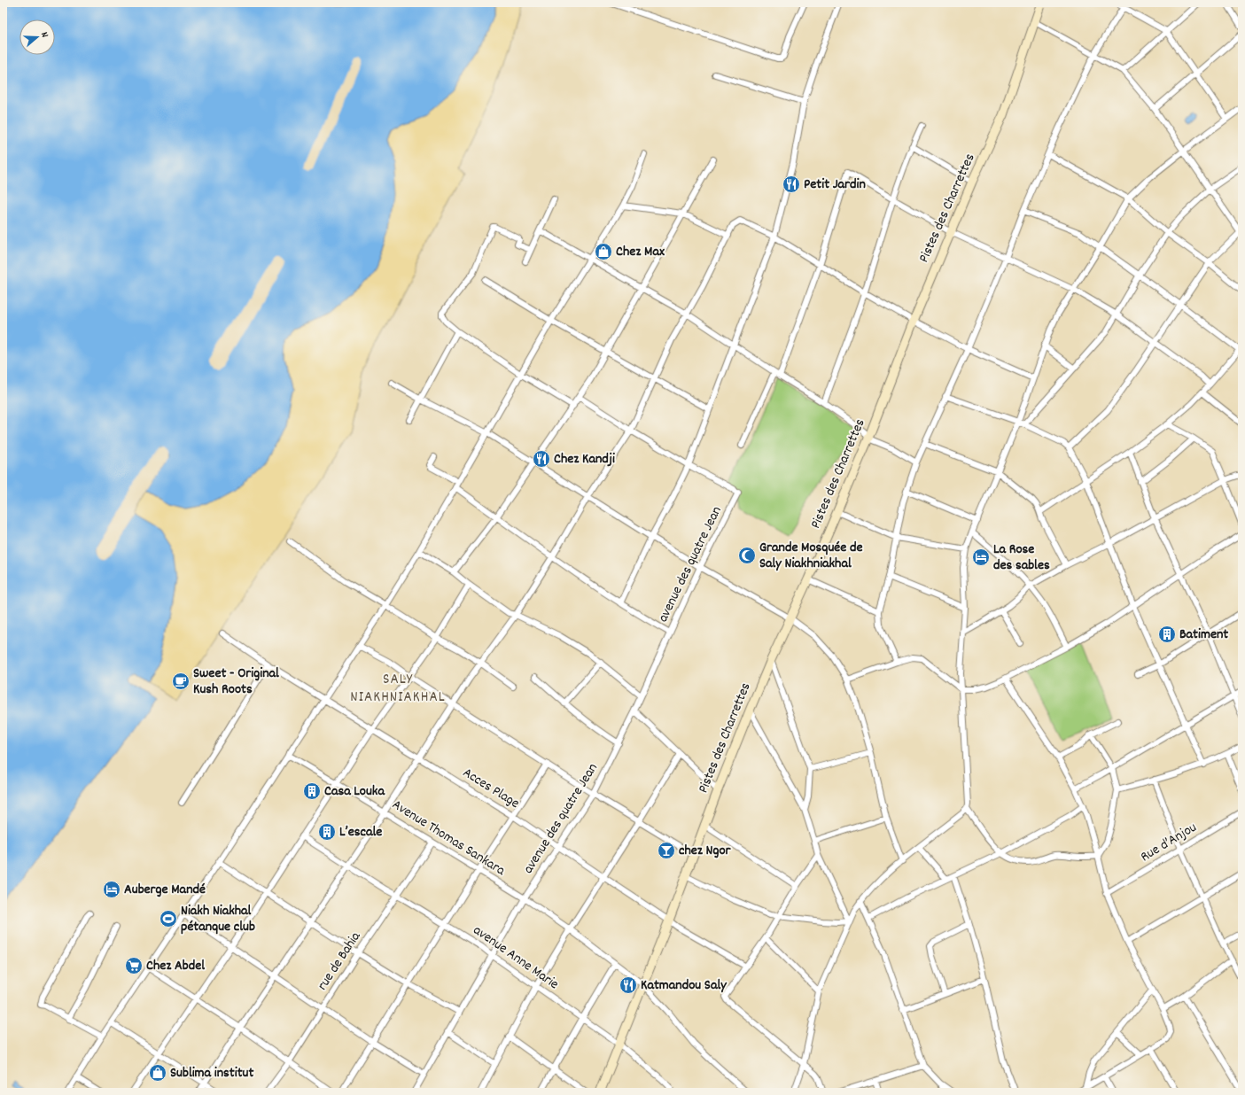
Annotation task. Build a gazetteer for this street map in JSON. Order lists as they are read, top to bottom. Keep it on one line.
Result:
{"streets":{"main road":["Pistes des Charrettes"],"street":["avenue des quatre Jean","Acces Plage","Avenue Thomas Sankara","Rue d’Anjou","avenue Anne Marie","rue de Bahia"]},"crossings":[["Pistes des Charrettes","Acces Plage"],["Pistes des Charrettes","Avenue Thomas Sankara"],["Pistes des Charrettes","avenue Anne Marie"],["avenue des quatre Jean","Acces Plage"],["avenue des quatre Jean","Avenue Thomas Sankara"],["avenue des quatre Jean","avenue Anne Marie"],["Avenue Thomas Sankara","rue de Bahia"],["avenue Anne Marie","rue de Bahia"]],"districts":["SALY NIAKHNIAKHAL"],"places":{"restaurant":["Petit Jardin","Chez Kandji","Katmandou Saly"],"shop":["Chez Max","Sublima institut"],"mosque":["Grande Mosquée de Saly Niakhniakhal"],"hotel":["La Rose des sables","Auberge Mandé"],"building":["Batiment","Casa Louka","L’escale"],"cafe":["Sweet - Original Kush Roots"],"bar":["chez Ngor"],"sports":["Niakh Niakhal pétanque club"],"supermarket":["Chez Abdel"]},"north":"right"}
